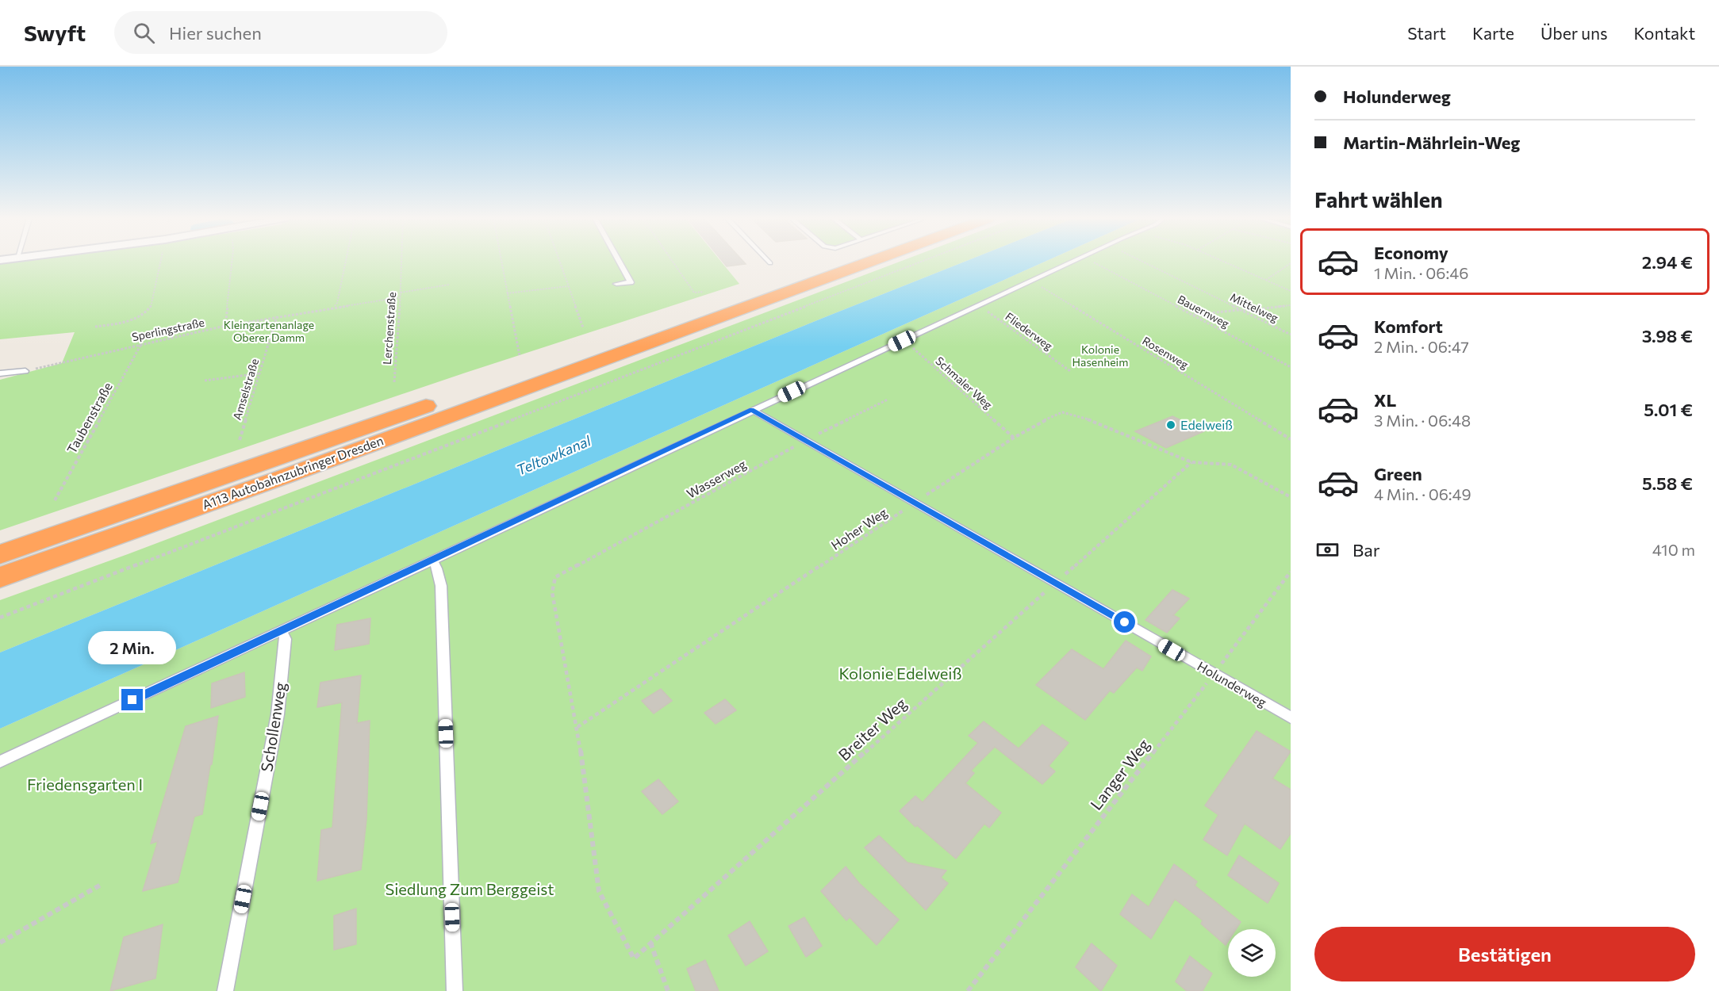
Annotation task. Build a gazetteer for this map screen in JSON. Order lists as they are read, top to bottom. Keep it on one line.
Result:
{"streets":{"highway":["A113 Autobahnzubringer Dresden"],"lane":["Holunderweg","Schollenweg"],"path":["Mittelweg","Bauernweg","Lerchenstraße","Sperlingstraße","Fliederweg","Rosenweg","Schmaler Weg","Amselstraße","Taubenstraße","Wasserweg","Hoher Weg","Breiter Weg","Langer Weg"]},"crossings":[["Lerchenstraße","Sperlingstraße"],["Sperlingstraße","Amselstraße"],["Sperlingstraße","Taubenstraße"],["Schmaler Weg","Hoher Weg"],["Wasserweg","Hoher Weg"],["Wasserweg","Holunderweg"],["Wasserweg","Breiter Weg"],["Hoher Weg","Holunderweg"],["Hoher Weg","Breiter Weg"],["Holunderweg","Breiter Weg"],["Holunderweg","Langer Weg"]],"water":["Teltowkanal"],"parks":["Kleingartenanlage Oberer Damm","Kolonie Hasenheim","Kolonie Edelweiß","Friedensgarten I","Siedlung Zum Berggeist"],"places":["Edelweiß"],"page":{"header":"Swyft","search":"Hier suchen","nav":["Start","Karte","Über uns","Kontakt"],"banner":["Holunderweg","Martin-Mährlein-Weg"],"heading":"Fahrt wählen","list":[{"name":"Economy","note":"1 Min. · 06:46","value":"2.94 €"},{"name":"Komfort","note":"2 Min. · 06:47","value":"3.98 €"},{"name":"XL","note":"3 Min. · 06:48","value":"5.01 €"},{"name":"Green","note":"4 Min. · 06:49","value":"5.58 €"}],"pay":["Bar","410 m"],"bubble":"2 Min.","buttons":"Bestätigen"}}
